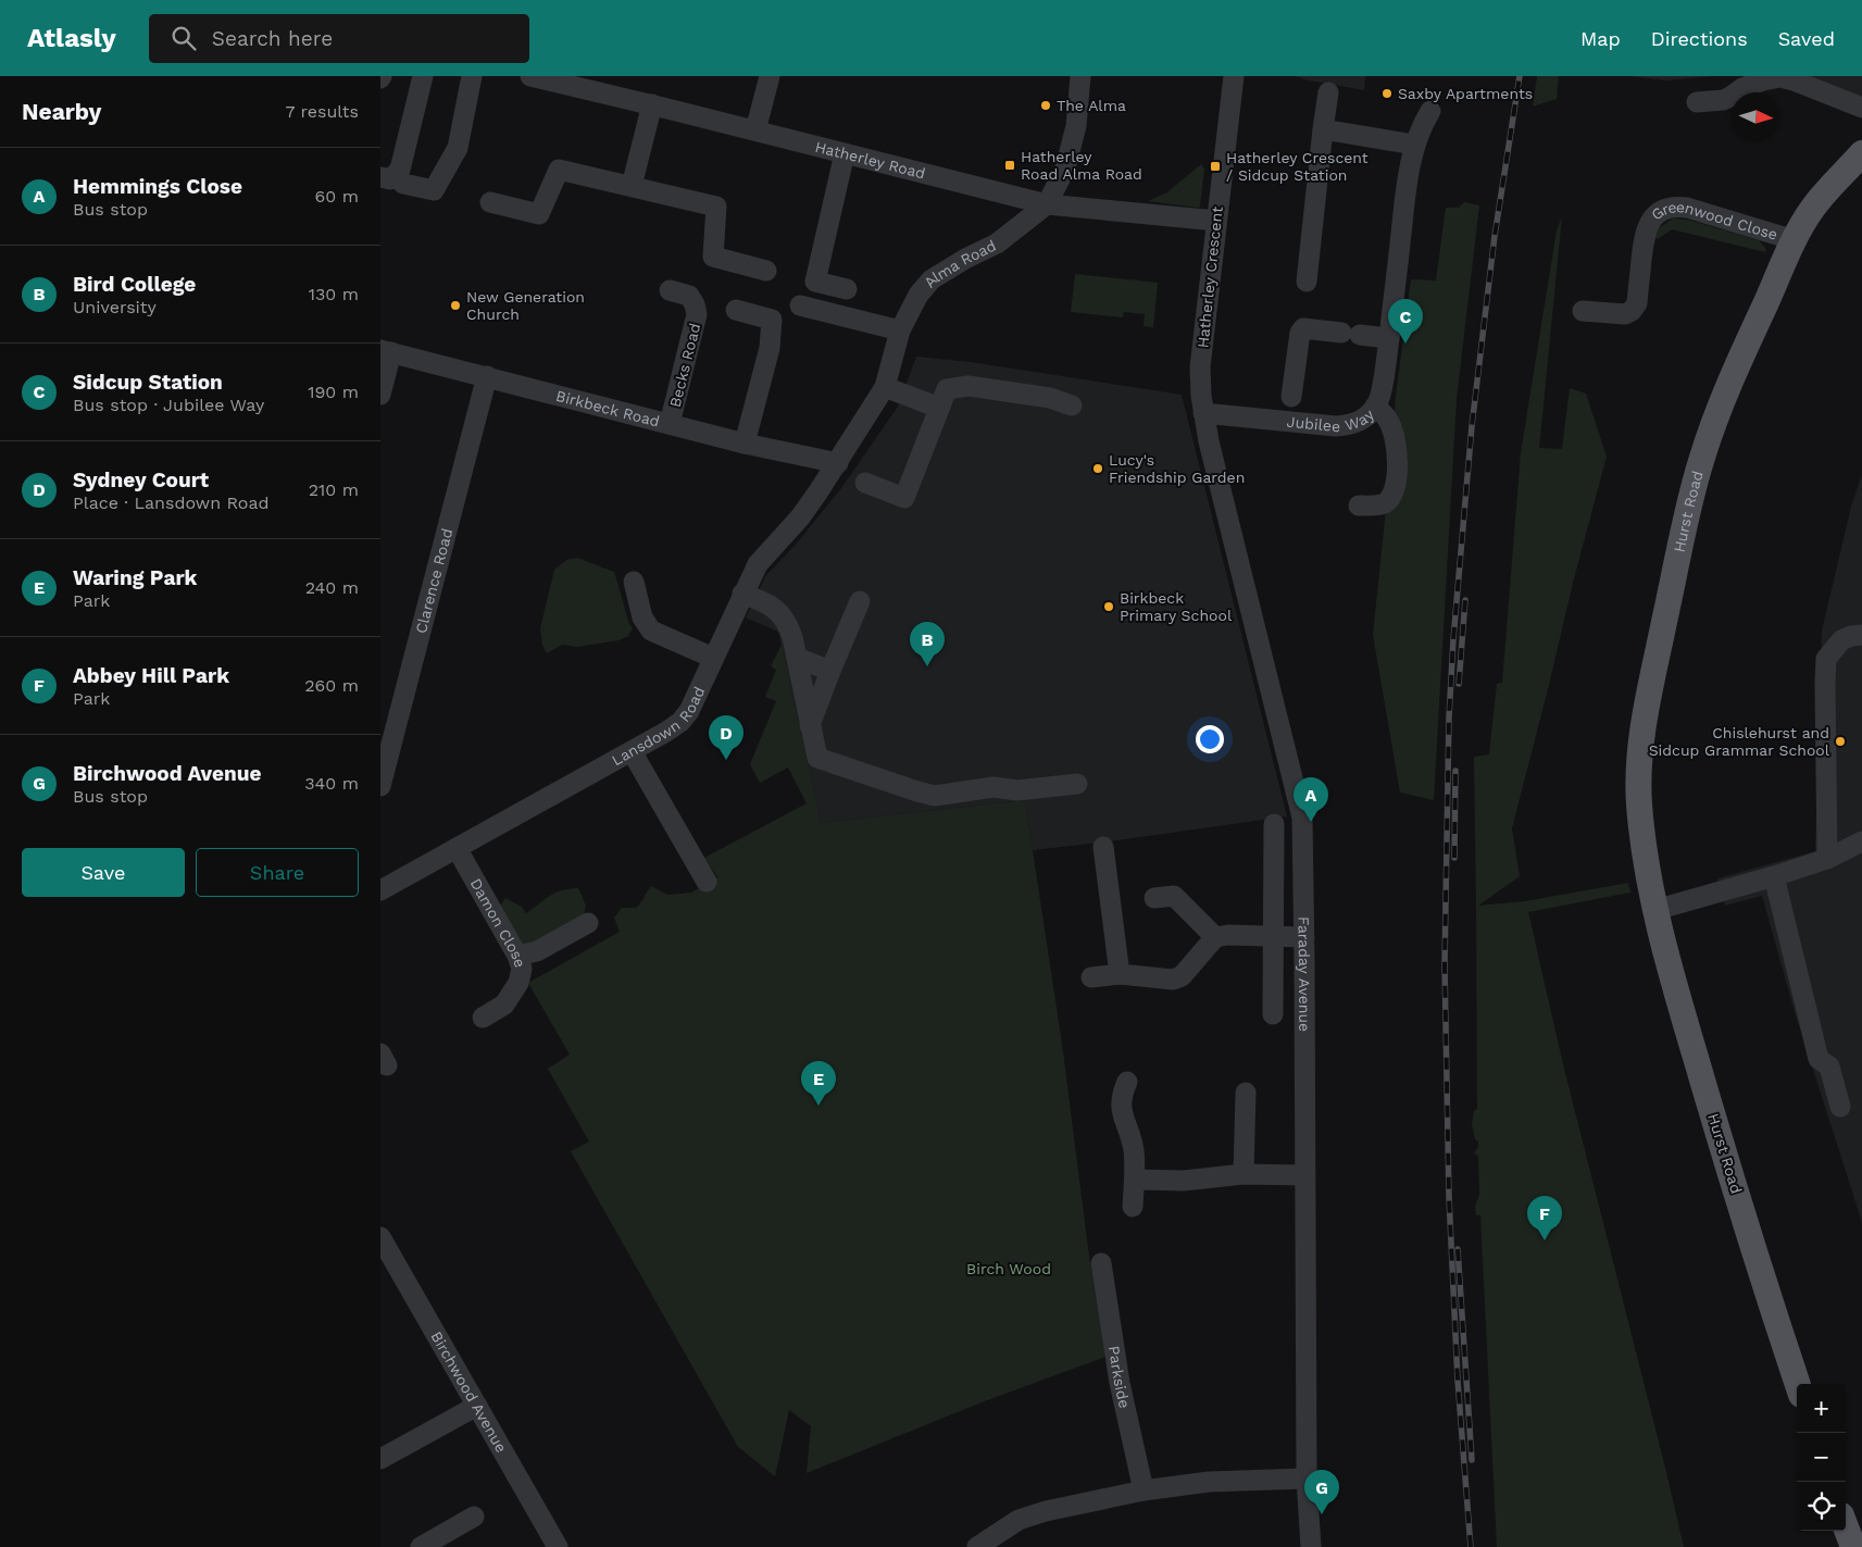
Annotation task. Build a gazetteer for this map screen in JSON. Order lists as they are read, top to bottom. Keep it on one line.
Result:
{"streets":{"main road":["Hurst Road"],"street":["Hatherley Road","Greenwood Close","Alma Road","Hatherley Crescent","Becks Road","Birkbeck Road","Jubilee Way","Clarence Road","Lansdown Road","Damon Close","Faraday Avenue","Parkside","Birchwood Avenue"]},"crossings":[["Hatherley Road","Alma Road"],["Hatherley Road","Hatherley Crescent"],["Greenwood Close","Hurst Road"],["Alma Road","Birkbeck Road"],["Alma Road","Lansdown Road"],["Hatherley Crescent","Jubilee Way"],["Hatherley Crescent","Faraday Avenue"],["Becks Road","Birkbeck Road"],["Birkbeck Road","Clarence Road"],["Birkbeck Road","Lansdown Road"],["Jubilee Way","Faraday Avenue"],["Lansdown Road","Damon Close"]],"parks":["Birch Wood"],"places":{"other":["Saxby Apartments","The Alma","New Generation Church","Lucy's Friendship Garden","Birkbeck Primary School","Chislehurst and Sidcup Grammar School"],"transit":["Hatherley Road Alma Road","Hatherley Crescent / Sidcup Station"]},"north":"right","page":{"header":"Atlasly","search":"Search here","nav":["Map","Directions","Saved"],"heading":["Nearby","7 results"],"list":[{"mark":"A","name":"Hemmings Close","note":"Bus stop","value":"60 m"},{"mark":"B","name":"Bird College","note":"University","value":"130 m"},{"mark":"C","name":"Sidcup Station","note":"Bus stop · Jubilee Way","value":"190 m"},{"mark":"D","name":"Sydney Court","note":"Place · Lansdown Road","value":"210 m"},{"mark":"E","name":"Waring Park","note":"Park","value":"240 m"},{"mark":"F","name":"Abbey Hill Park","note":"Park","value":"260 m"},{"mark":"G","name":"Birchwood Avenue","note":"Bus stop","value":"340 m"}],"pins":["C","B","D","A","E","F","G"],"buttons":["Save","Share"],"map_buttons":["+","−"]}}
